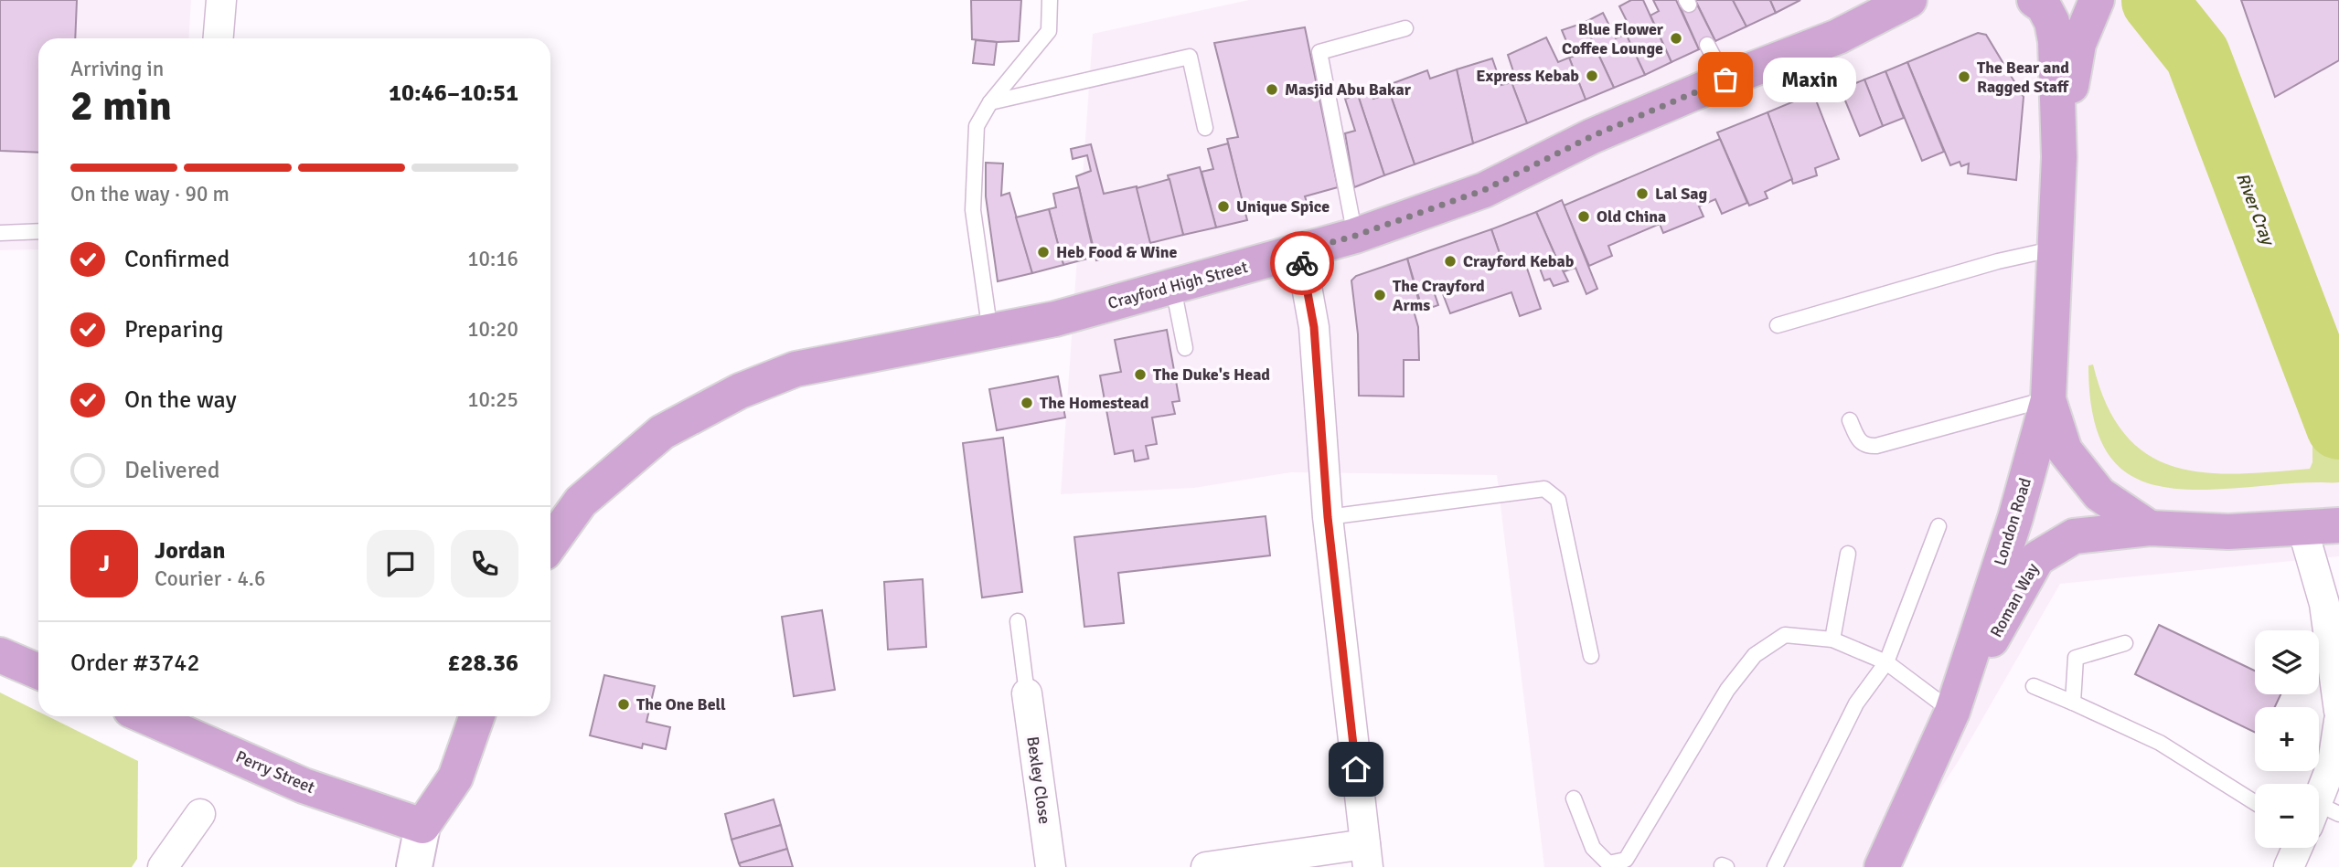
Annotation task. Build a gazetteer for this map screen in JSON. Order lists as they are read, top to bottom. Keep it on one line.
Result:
{"streets":{"main road":["Crayford High Street","London Road","Roman Way","Perry Street"],"street":["Bexley Close"]},"crossings":[["London Road","Roman Way"]],"water":["River Cray"],"places":["Blue Flower Coffee Lounge","Express Kebab","The Bear and Ragged Staff","Maxin","Masjid Abu Bakar","Lal Sag","Unique Spice","Old China","Heb Food & Wine","Crayford Kebab","The Crayford Arms","The Duke's Head","The Homestead","The One Bell"],"page":{"heading":["2 min","Arriving in","10:46–10:51"],"panel":["Jordan","Courier · 4.6","Order #3742","£28.36"],"bubble":"Maxin","bar":"On the way · 90 m","list":[["Confirmed","10:16"],["Preparing","10:20"],["On the way","10:25"],"Delivered"],"round":"J","map_buttons":["+","−"]}}
